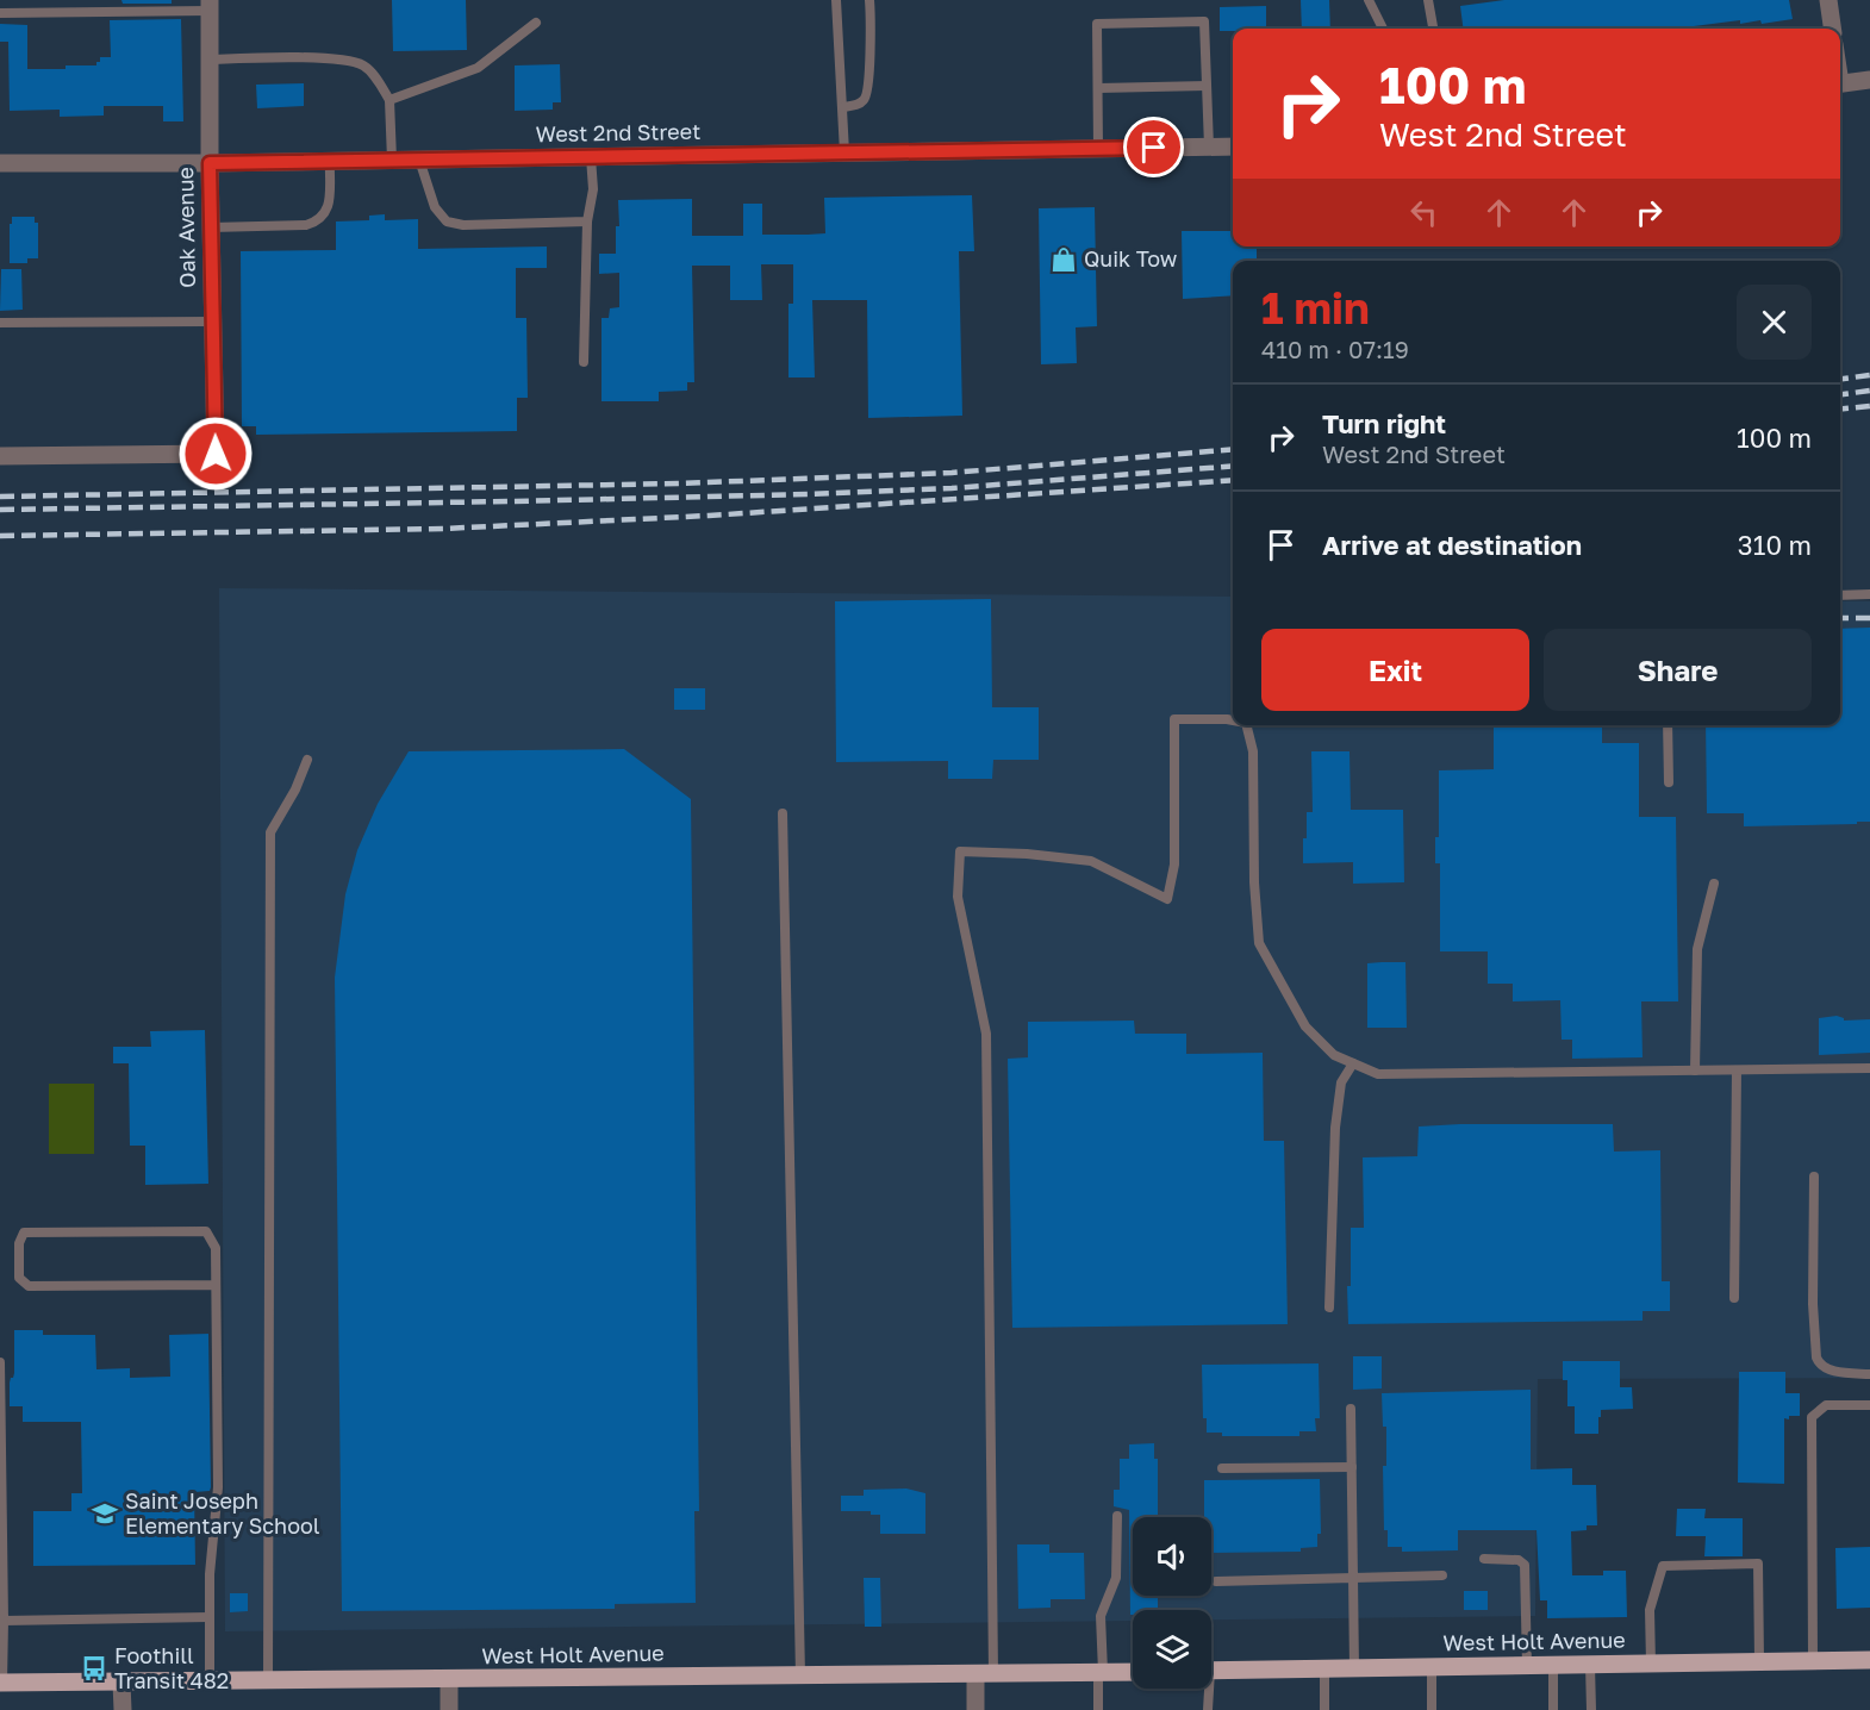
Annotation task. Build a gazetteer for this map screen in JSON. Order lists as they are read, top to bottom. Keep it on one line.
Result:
{"streets":{"main road":["West Holt Avenue"],"street":["West 2nd Street","Oak Avenue"]},"crossings":[["West 2nd Street","Oak Avenue"]],"places":{"shop":["Quik Tow"],"school or university":["Saint Joseph Elementary School"],"bus stop":["Foothill Transit 482"]},"page":{"turn":["100 m","West 2nd Street"],"heading":["1 min","410 m · 07:19"],"list":[{"name":"Turn right","note":"West 2nd Street","value":"100 m"},{"name":"Arrive at destination","value":"310 m"}],"buttons":["Exit","Share"]}}
